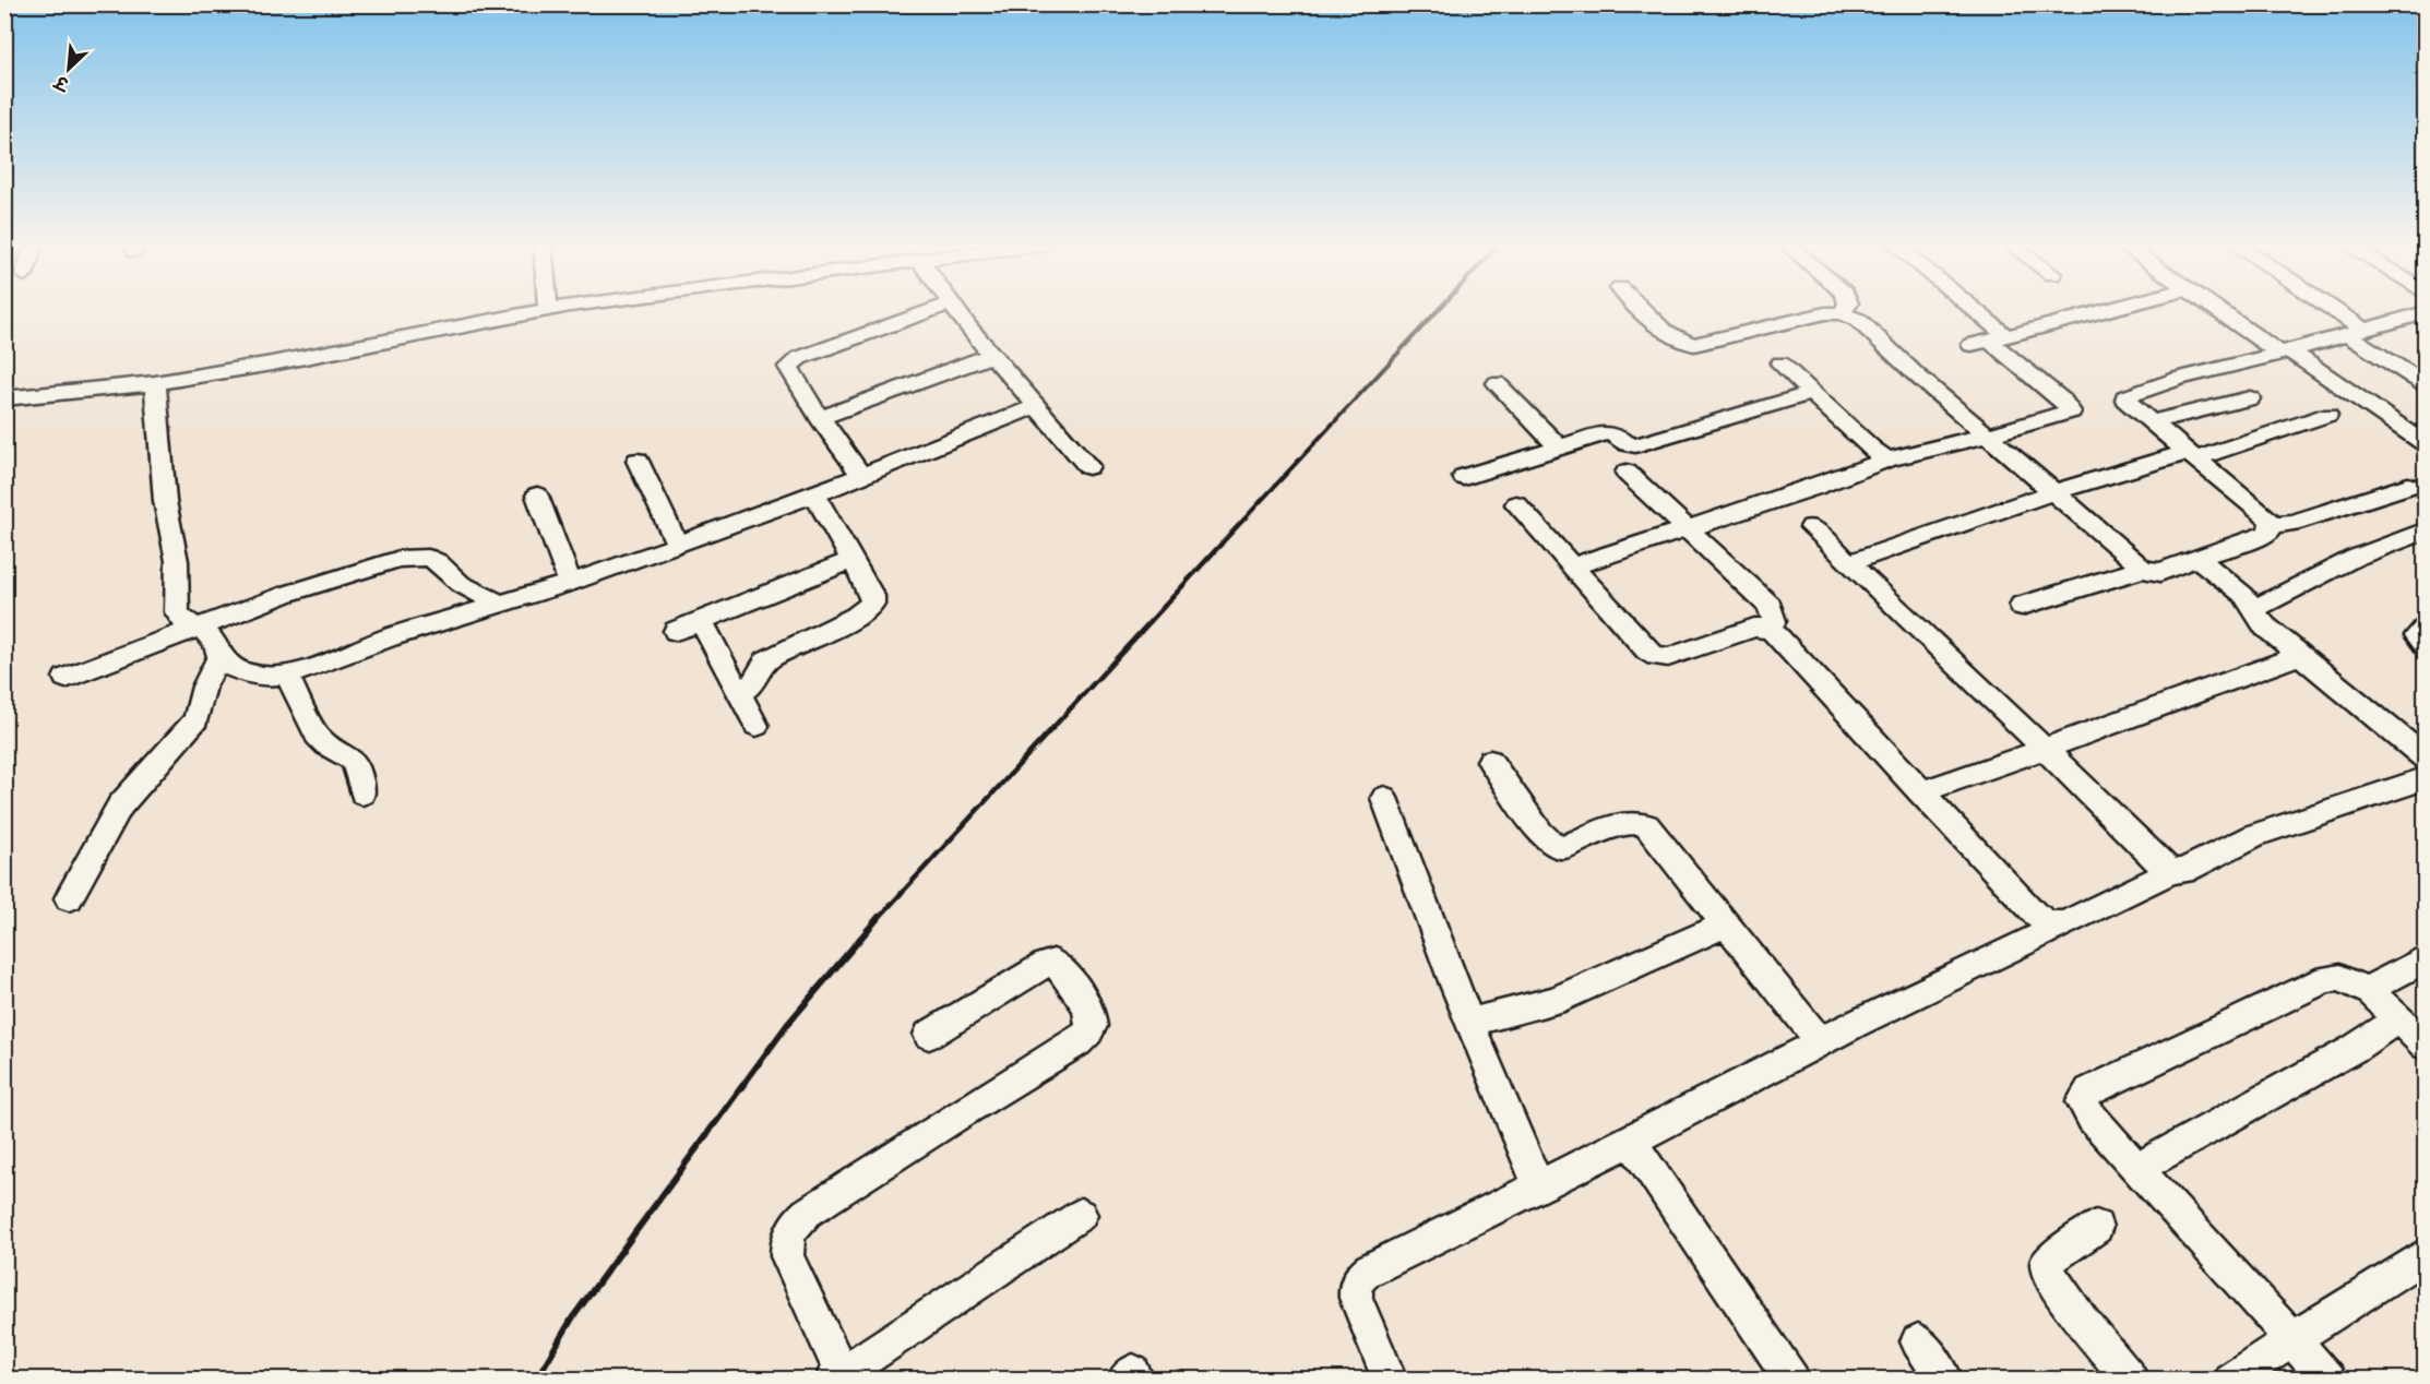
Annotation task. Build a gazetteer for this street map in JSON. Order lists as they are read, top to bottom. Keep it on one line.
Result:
{"north":"bottom left"}
